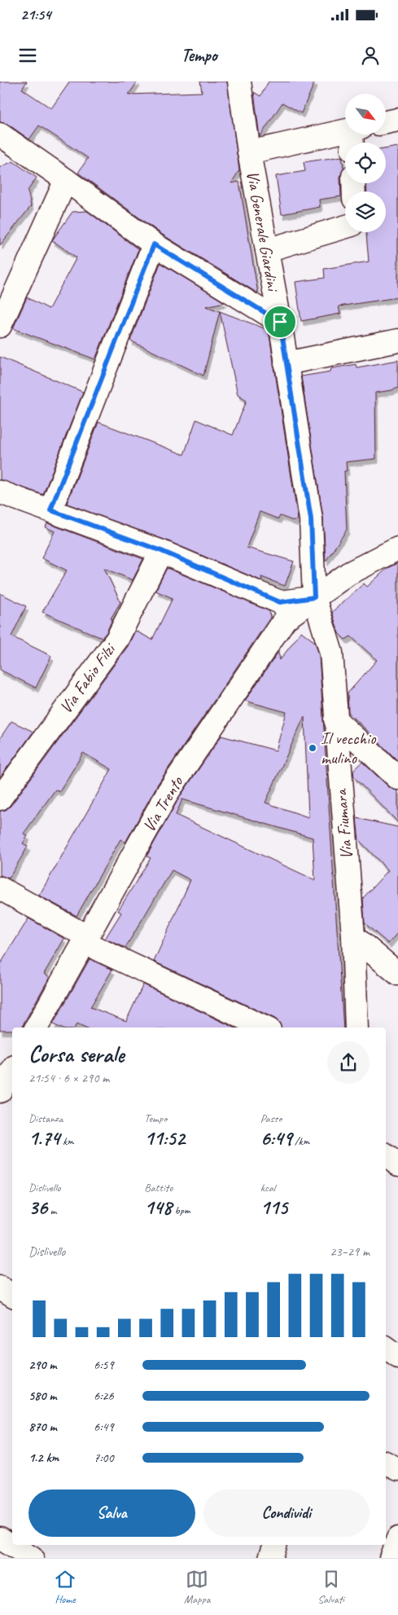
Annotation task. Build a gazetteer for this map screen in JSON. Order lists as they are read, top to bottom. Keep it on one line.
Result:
{"streets":{"street":["Via Generale Giardini","Via Fabio Filzi","Via Trento","Via Fiumara"]},"crossings":[["Via Generale Giardini","Via Trento"],["Via Generale Giardini","Via Fiumara"],["Via Trento","Via Fiumara"]],"places":["Il vecchio mulino"],"north":"bottom right","page":{"status":"21:54","header":"Tempo","heading":["Corsa serale","21:54 · 6 × 290 m"],"stats":[["Distanza","1.74 km"],["Tempo","11:52"],["Passo","6:49 /km"],["Dislivello","36 m"],["Battito","148 bpm"],["kcal","115"]],"chart":["Dislivello","23–29 m"],"list":[{"name":"290 m","note":"6:59"},{"name":"580 m","note":"6:26"},{"name":"870 m","note":"6:49"},{"name":"1.2 km","note":"7:00"}],"buttons":["Salva","Condividi"],"tabs":["Home","Mappa","Salvati"]}}
